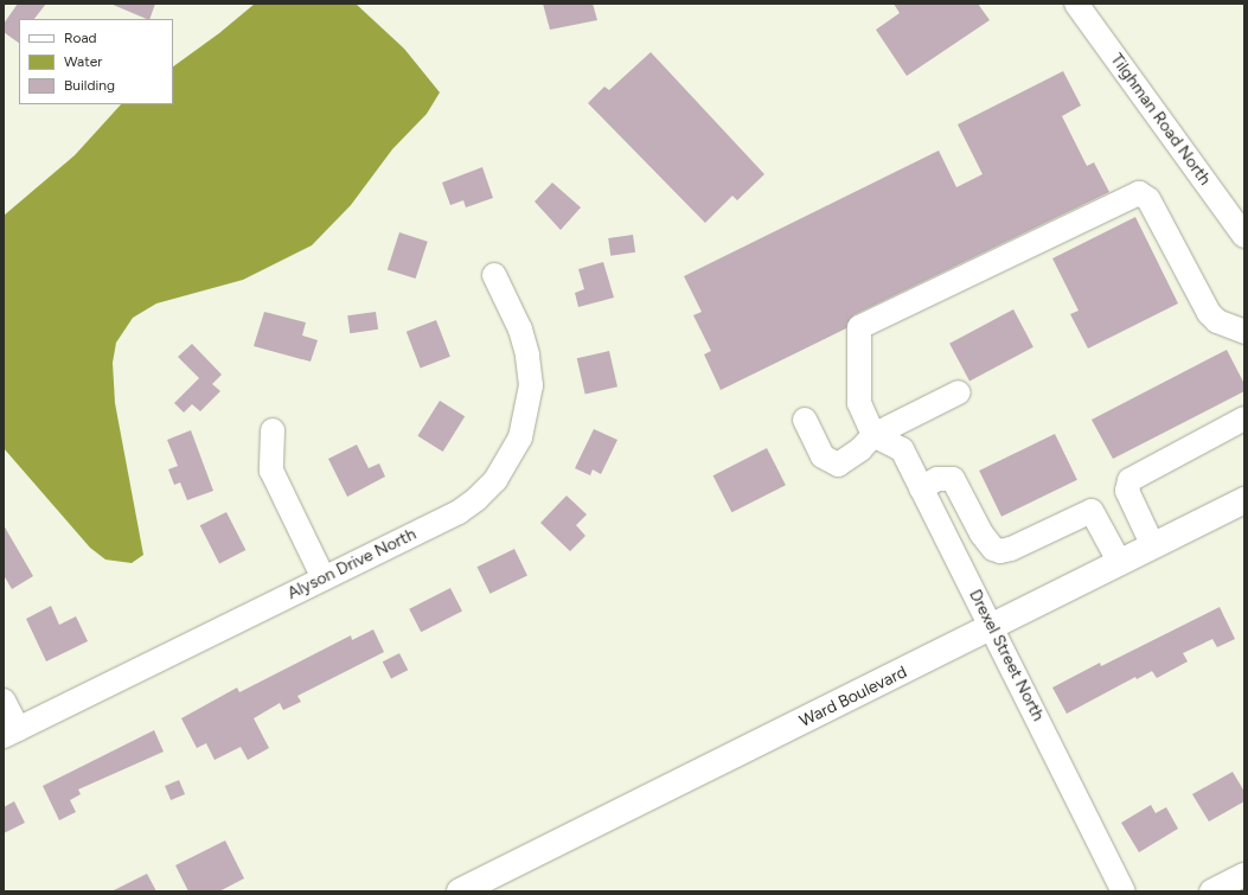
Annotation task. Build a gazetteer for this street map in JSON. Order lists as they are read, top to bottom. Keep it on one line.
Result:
{"streets":{"main road":["Ward Boulevard"],"street":["Tilghman Road North","Alyson Drive North","Drexel Street North"]},"crossings":[["Drexel Street North","Ward Boulevard"]],"legend":["Road","Water","Building"]}
